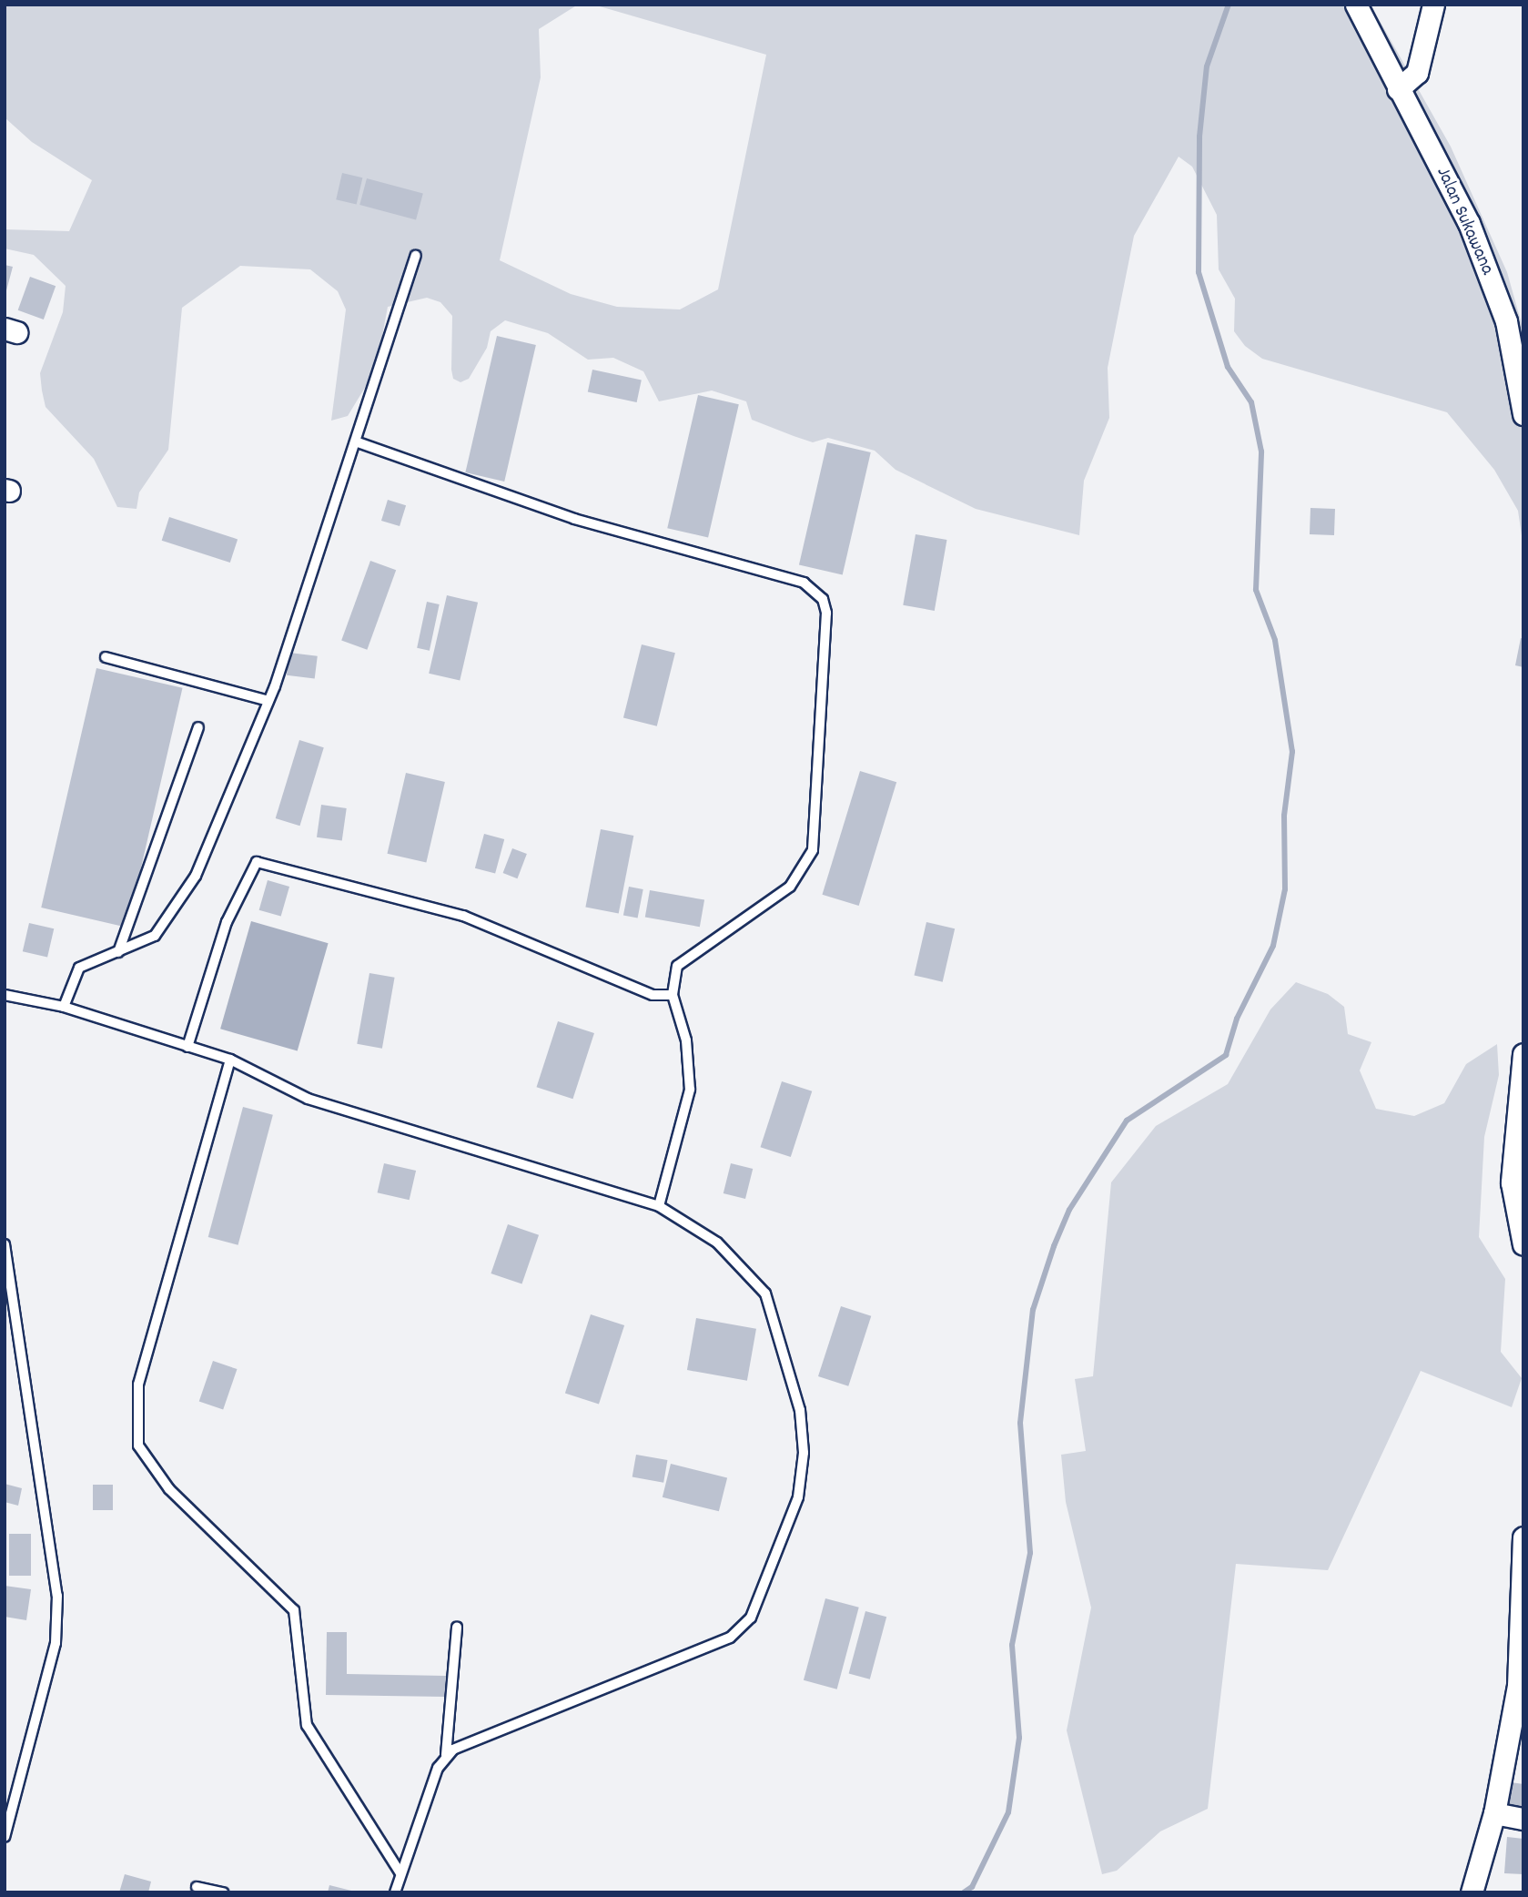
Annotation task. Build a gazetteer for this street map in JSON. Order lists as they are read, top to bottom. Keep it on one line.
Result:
{"streets":{"street":["Jalan Sukawana"]}}
